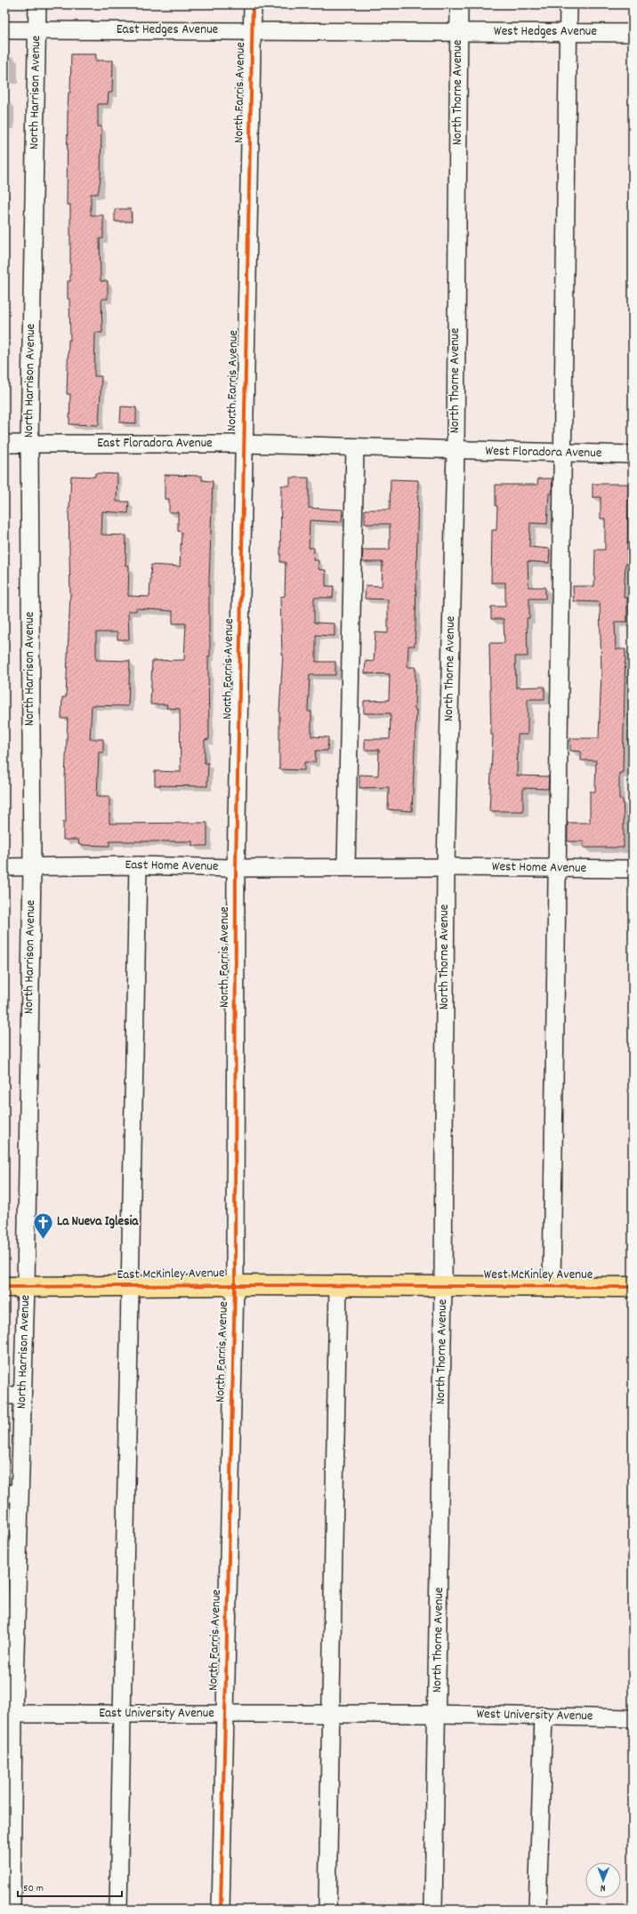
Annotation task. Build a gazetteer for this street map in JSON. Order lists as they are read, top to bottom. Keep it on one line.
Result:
{"streets":{"main road":["East McKinley Avenue","West McKinley Avenue"],"street":["East Hedges Avenue","West Hedges Avenue","North Harrison Avenue","North Farris Avenue","North Thorne Avenue","East Floradora Avenue","West Floradora Avenue","East Home Avenue","West Home Avenue","East University Avenue","West University Avenue"]},"crossings":[["East Hedges Avenue","West Hedges Avenue"],["East Hedges Avenue","North Harrison Avenue"],["East Hedges Avenue","North Farris Avenue"],["East Hedges Avenue","North Thorne Avenue"],["West Hedges Avenue","North Thorne Avenue"],["North Harrison Avenue","East Floradora Avenue"],["North Harrison Avenue","East Home Avenue"],["North Harrison Avenue","East McKinley Avenue"],["North Harrison Avenue","East University Avenue"],["North Farris Avenue","East Floradora Avenue"],["North Farris Avenue","East Home Avenue"],["North Farris Avenue","East McKinley Avenue"],["North Farris Avenue","East University Avenue"],["North Thorne Avenue","East Floradora Avenue"],["North Thorne Avenue","West Floradora Avenue"],["North Thorne Avenue","East Home Avenue"],["North Thorne Avenue","West Home Avenue"],["North Thorne Avenue","East McKinley Avenue"],["North Thorne Avenue","West McKinley Avenue"],["North Thorne Avenue","East University Avenue"],["North Thorne Avenue","West University Avenue"],["East Floradora Avenue","West Floradora Avenue"],["East Home Avenue","West Home Avenue"],["East McKinley Avenue","West McKinley Avenue"],["East University Avenue","West University Avenue"]],"places":{"church":["La Nueva Iglesia"]},"scale_bar":"50 m","north":"bottom"}
